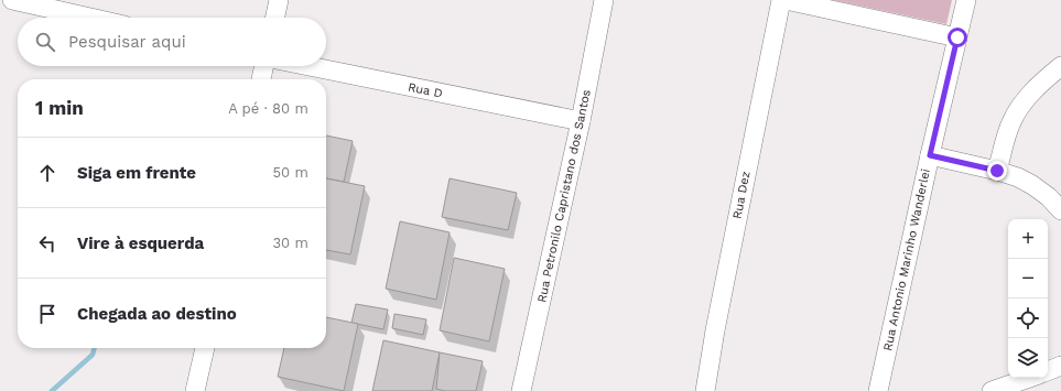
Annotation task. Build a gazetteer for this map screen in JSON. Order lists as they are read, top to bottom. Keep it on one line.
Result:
{"streets":{"street":["Rua D","Rua Dez","Rua Petronilo Capristano dos Santos","Rua Antonio Marinho Wanderlei"]},"crossings":[["Rua D","Rua Petronilo Capristano dos Santos"]],"page":{"search":"Pesquisar aqui","heading":["1 min","A pé · 80 m"],"list":[["Siga em frente","50 m"],["Vire à esquerda","30 m"],"Chegada ao destino"],"map_buttons":["+","−"]}}
